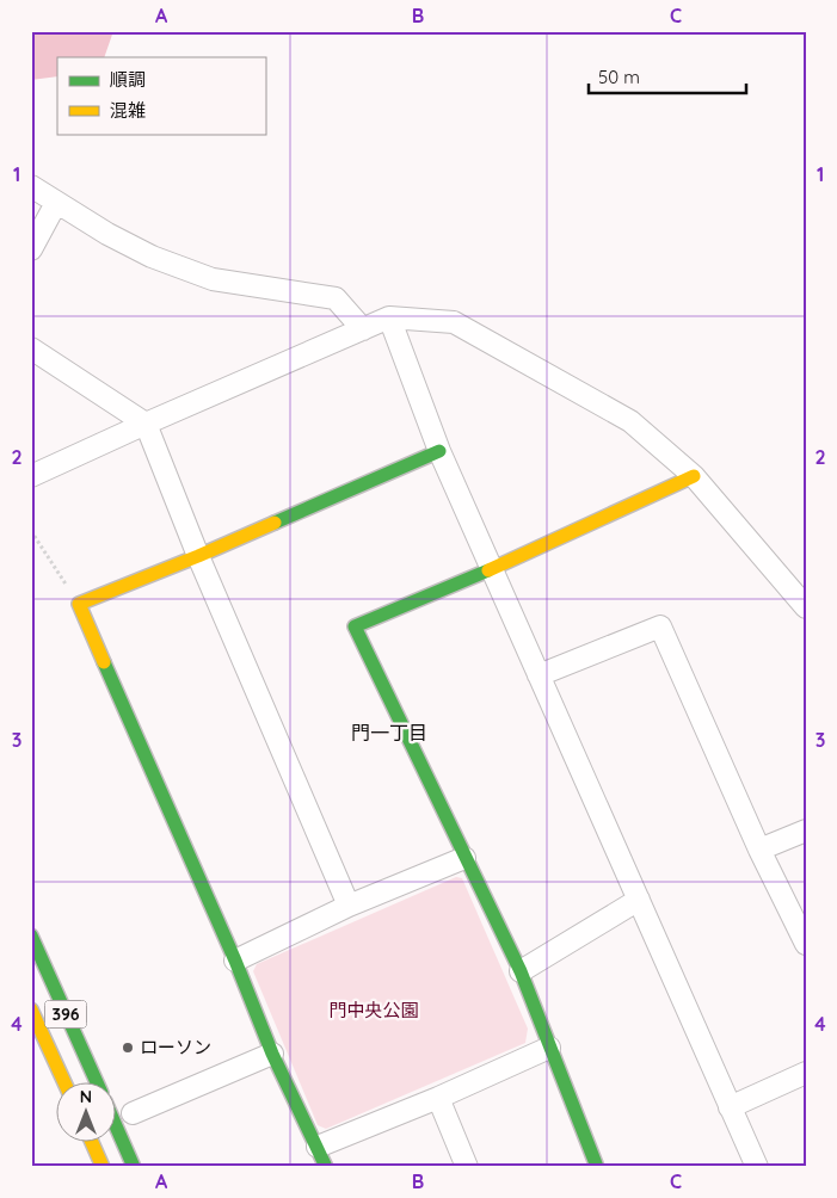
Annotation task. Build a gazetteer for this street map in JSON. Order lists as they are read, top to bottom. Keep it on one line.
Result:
{"streets":{"main road":["396"]},"districts":["門一丁目"],"parks":["門中央公園"],"places":["ローソン"],"legend":["順調","混雑"],"scale_bar":"50 m","north":"top","grid":{"columns":["A","B","C"],"rows":["1","2","3","4"]}}
